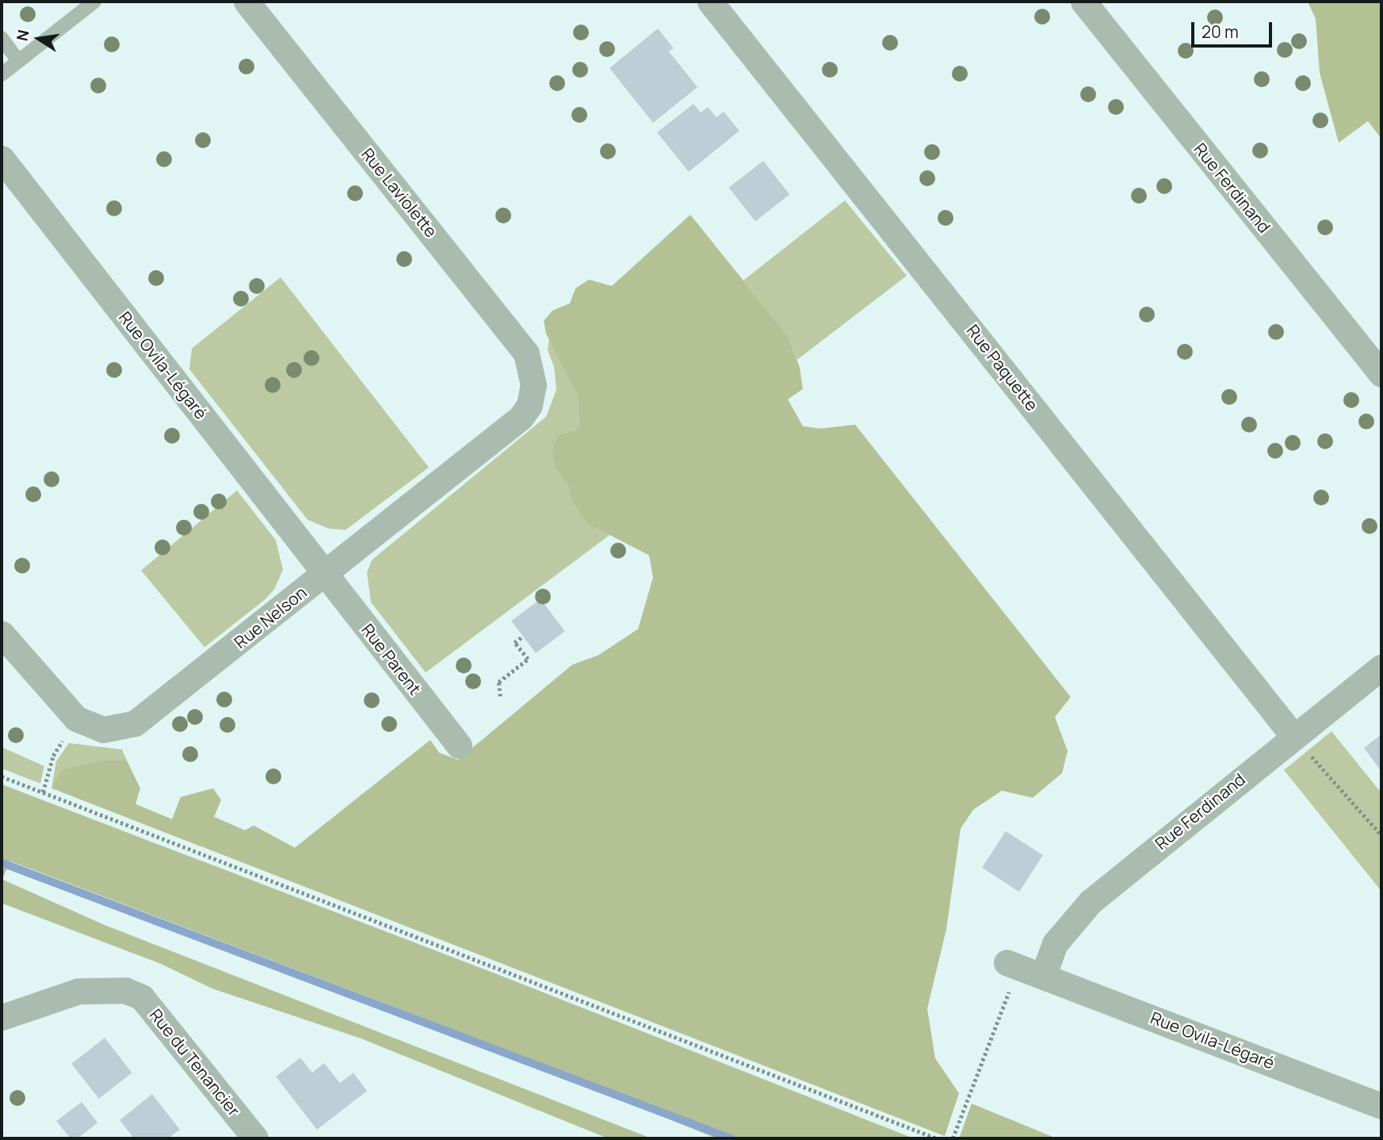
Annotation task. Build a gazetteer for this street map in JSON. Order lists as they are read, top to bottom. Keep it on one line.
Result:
{"streets":{"street":["Rue Ferdinand","Rue Laviolette","Rue Ovila-Légaré","Rue Paquette","Rue Nelson","Rue Parent","Rue du Tenancier"]},"crossings":[["Rue Ferdinand","Rue Ovila-Légaré"],["Rue Ferdinand","Rue Paquette"],["Rue Laviolette","Rue Nelson"],["Rue Ovila-Légaré","Rue Nelson"],["Rue Ovila-Légaré","Rue Parent"],["Rue Nelson","Rue Parent"]],"scale_bar":"20 m","north":"left"}
